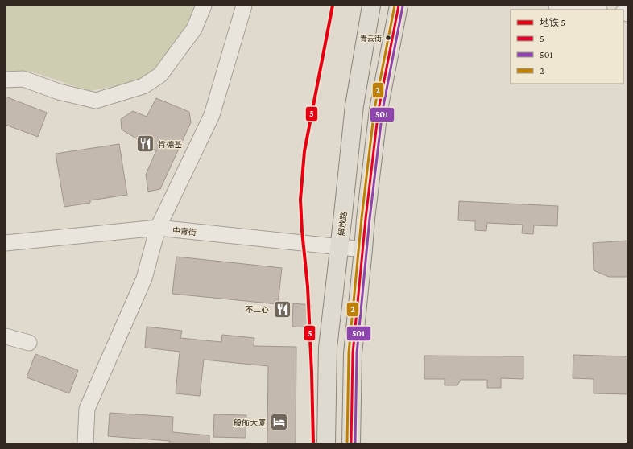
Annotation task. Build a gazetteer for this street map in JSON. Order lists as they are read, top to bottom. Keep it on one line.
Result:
{"streets":{"main road":["解放路"],"street":["中青街"]},"crossings":[["解放路","中青街"]],"places":{"other":["青云街"],"restaurant":["肯德基","不二心"],"hotel":["般佈大厦"]},"lines":["metro line 5","transit line 5","transit line 2","transit line 501"],"legend":["地铁 5","5","501","2"]}
